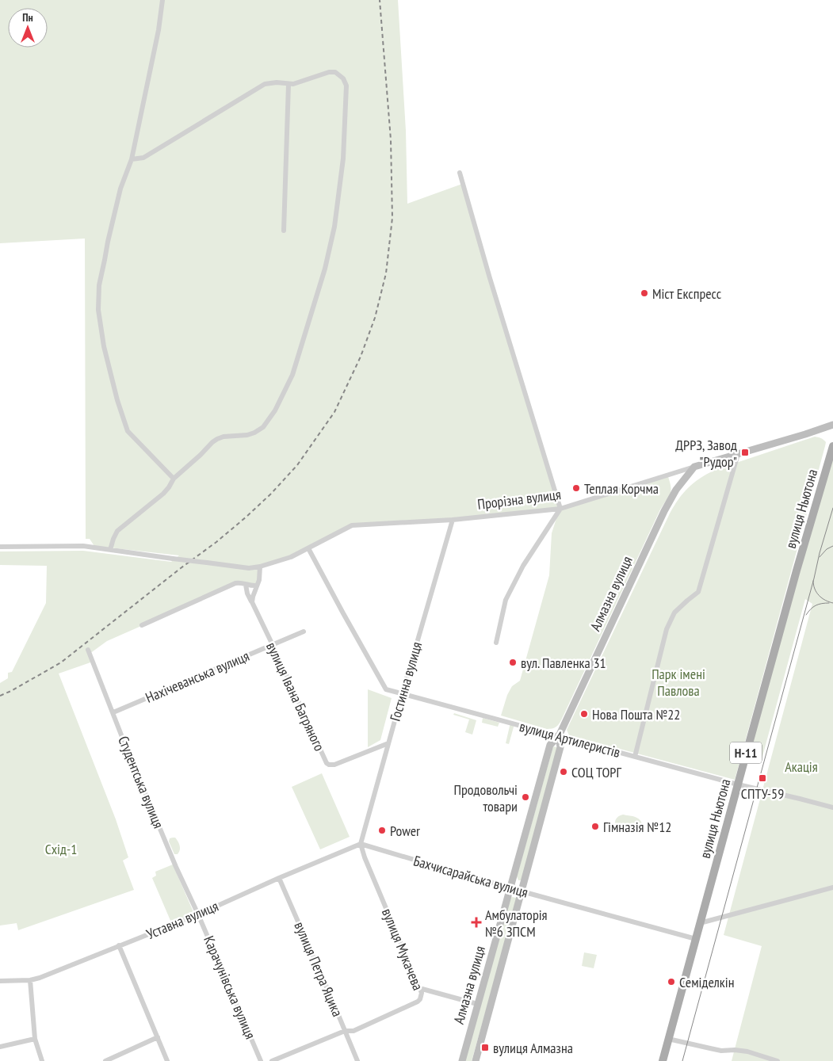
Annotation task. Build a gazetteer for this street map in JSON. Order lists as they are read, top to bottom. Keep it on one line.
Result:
{"streets":{"main road":["вулиця Ньютона","Н-11"],"street":["Прорізна вулиця","Алмазна вулиця","Нахічеванська вулиця","Гостинна вулиця","вулиця Івана Багряного","вулиця Артилеристів","Студентська вулиця","Бахчисарайська вулиця","Уставна вулиця","вулиця Мукачева","вулиця Петра Яцика","Карачунівська вулиця"]},"crossings":[["Прорізна вулиця","Алмазна вулиця"],["Прорізна вулиця","Гостинна вулиця"],["Прорізна вулиця","вулиця Артилеристів"],["вулиця Ньютона","вулиця Артилеристів"],["вулиця Ньютона","Бахчисарайська вулиця"],["Алмазна вулиця","вулиця Артилеристів"],["Алмазна вулиця","Бахчисарайська вулиця"],["Нахічеванська вулиця","вулиця Івана Багряного"],["Нахічеванська вулиця","Студентська вулиця"],["Гостинна вулиця","вулиця Івана Багряного"],["Гостинна вулиця","вулиця Артилеристів"],["Гостинна вулиця","Бахчисарайська вулиця"],["Гостинна вулиця","Уставна вулиця"],["Гостинна вулиця","вулиця Мукачева"],["Студентська вулиця","Уставна вулиця"],["Студентська вулиця","Карачунівська вулиця"],["Бахчисарайська вулиця","Уставна вулиця"],["Бахчисарайська вулиця","вулиця Мукачева"],["Уставна вулиця","вулиця Мукачева"],["Уставна вулиця","вулиця Петра Яцика"],["Уставна вулиця","Карачунівська вулиця"],["вулиця Мукачева","вулиця Петра Яцика"]],"parks":["Парк імені Павлова","Акація","Схід-1"],"places":{"other":["Міст Експресс","Теплая Корчма","вул. Павленка 31","Нова Пошта №22","СОЦ ТОРГ","Продовольчі товари","Гімназія №12","Power","Семіделкін"],"transit":["ДРРЗ, Завод \"Рудор\"","СПТУ-59","вулиця Алмазна"],"health":["Амбулаторія №6 ЗПСМ"]},"north":"top"}
